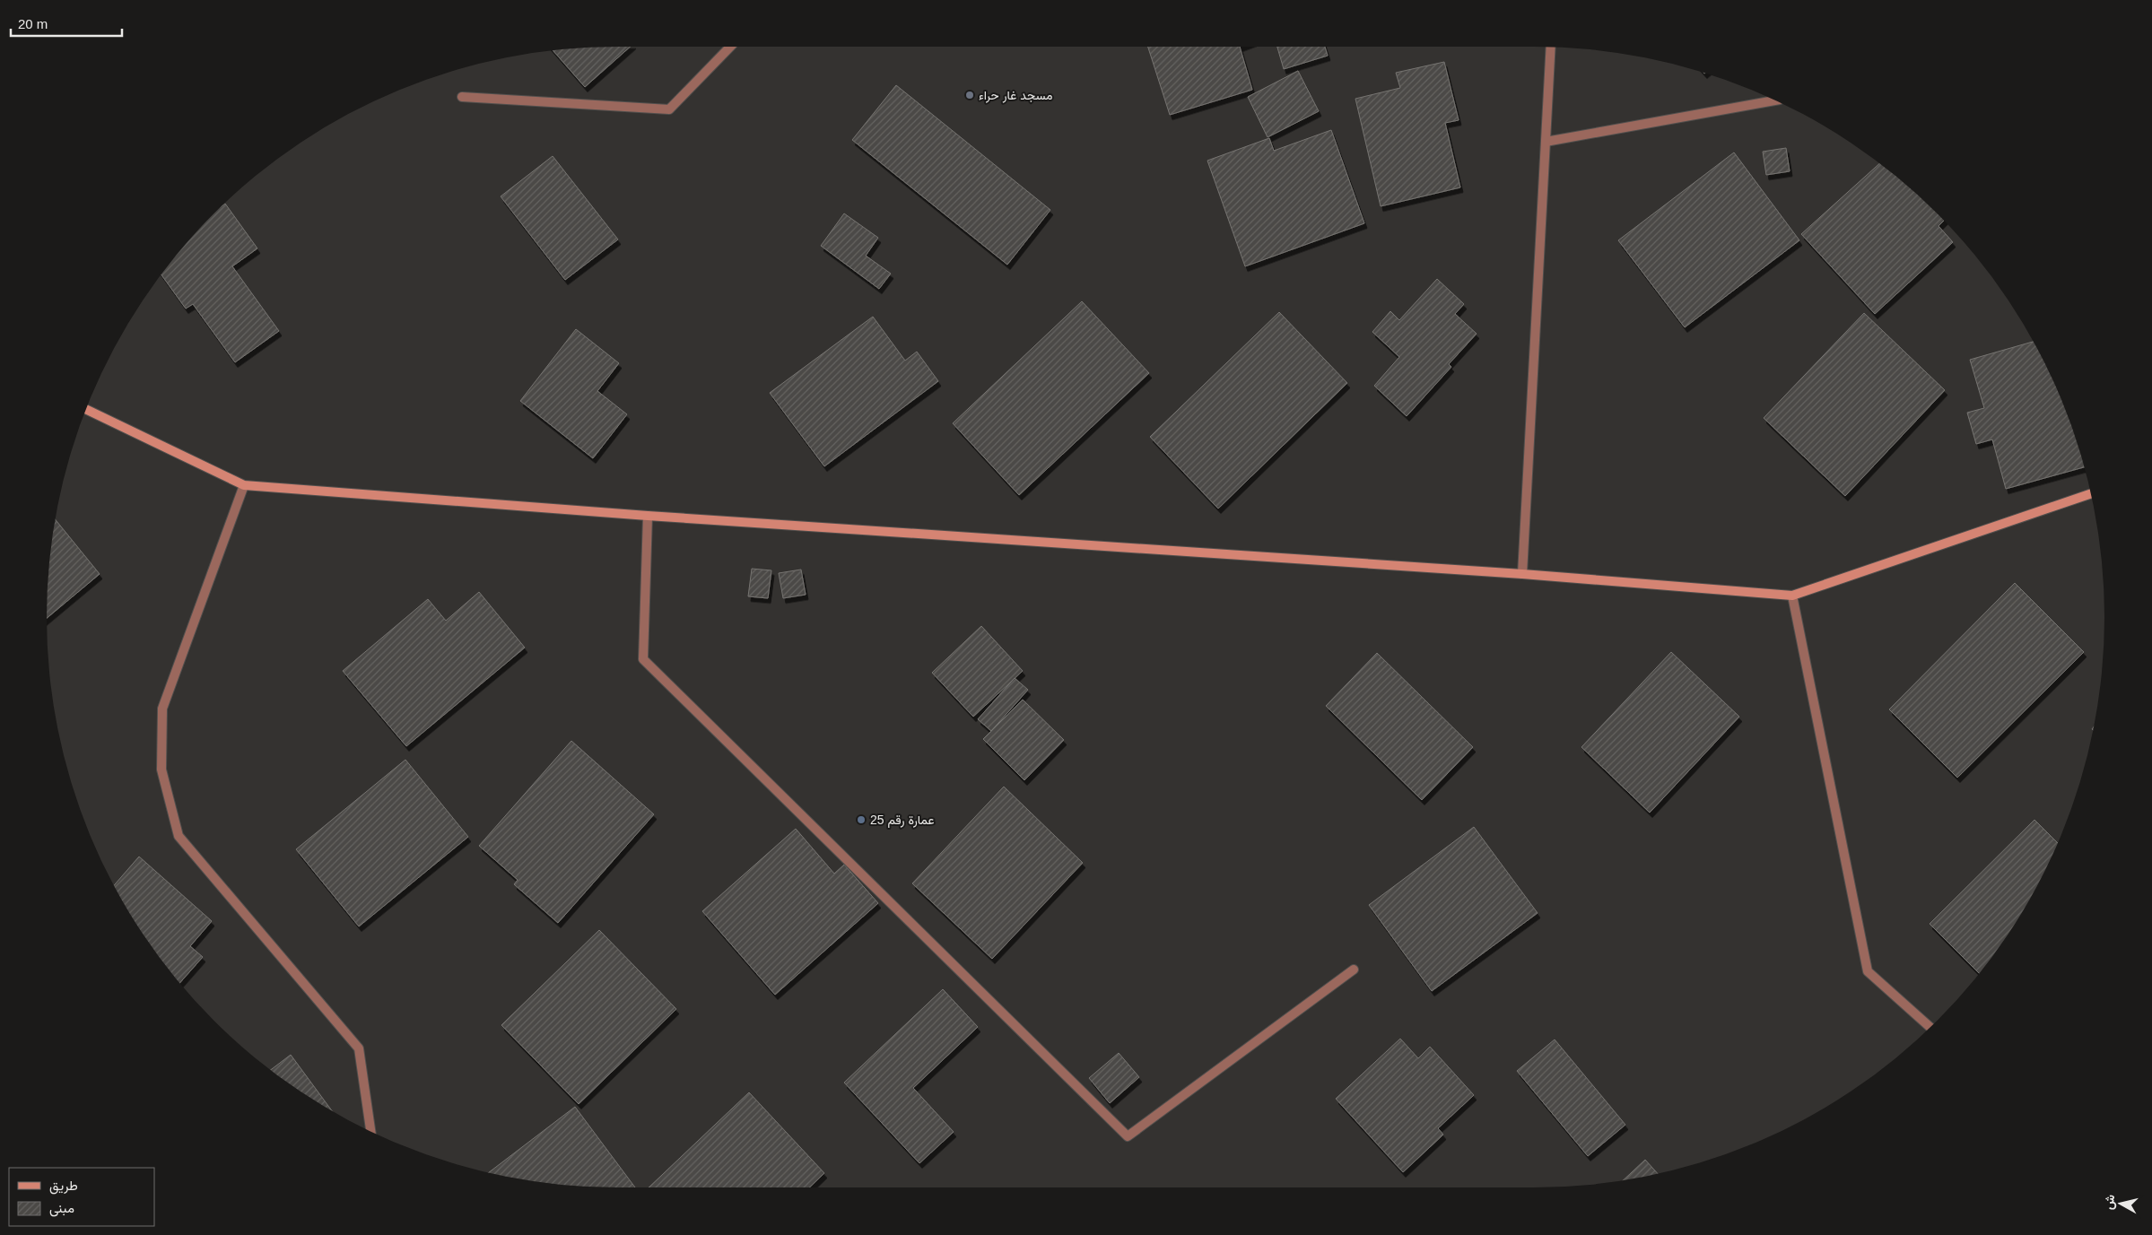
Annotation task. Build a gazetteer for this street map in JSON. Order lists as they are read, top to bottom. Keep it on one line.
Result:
{"places":["مسجد غار حراء","عمارة رقم 25"],"legend":["طريق","مبنى"],"scale_bar":"20 m","north":"left"}
